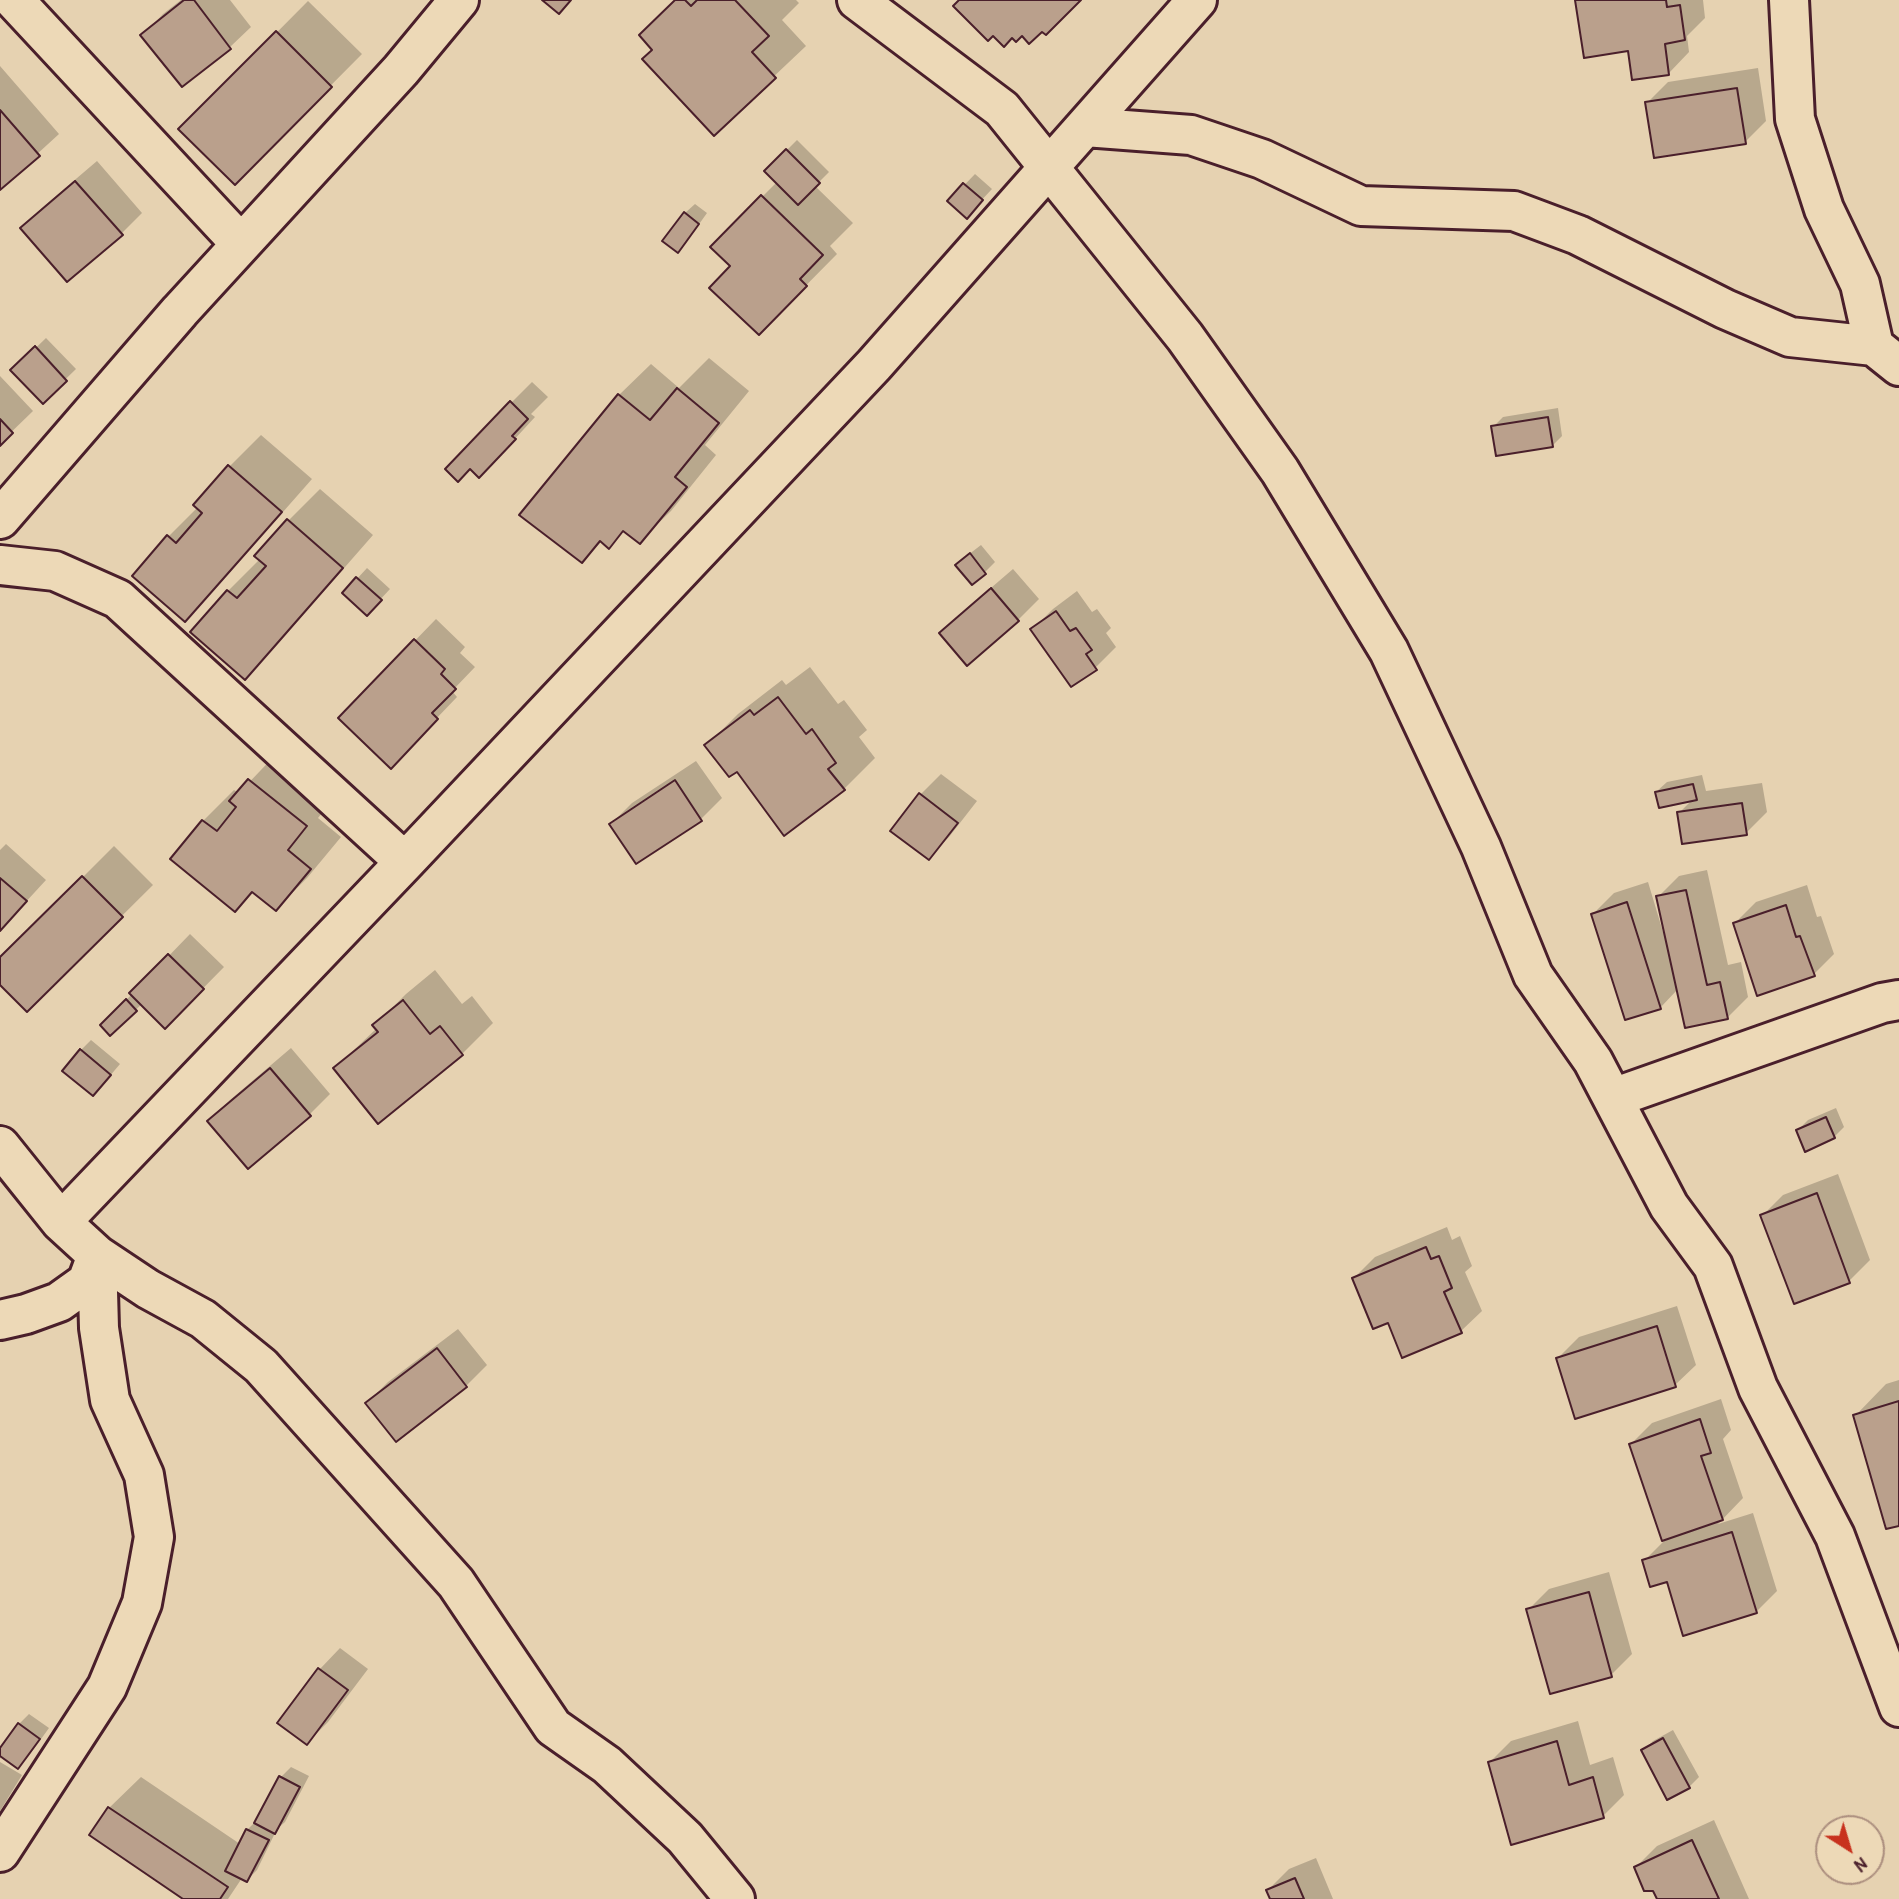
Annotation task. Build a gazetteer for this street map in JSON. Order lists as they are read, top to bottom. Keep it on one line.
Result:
{"north":"bottom right"}
